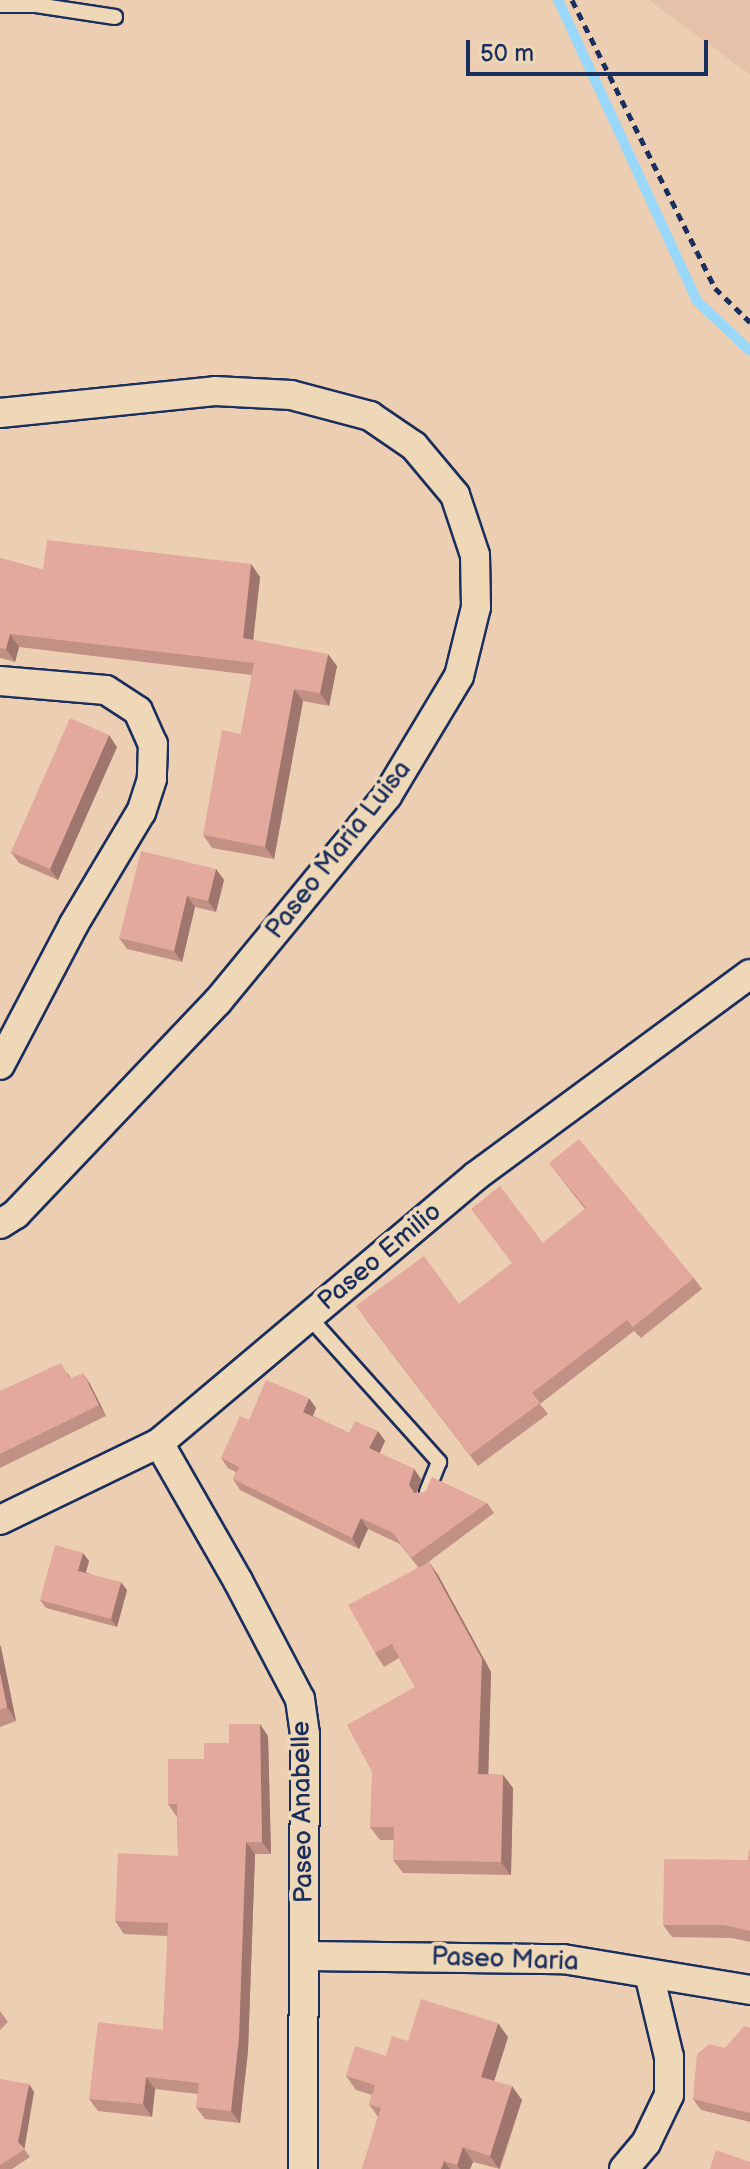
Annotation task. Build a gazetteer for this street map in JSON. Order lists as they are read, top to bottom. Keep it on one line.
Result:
{"streets":{"street":["Paseo Maria Luisa","Paseo Emilio","Paseo Anabelle","Paseo Maria"]},"crossings":[["Paseo Emilio","Paseo Anabelle"],["Paseo Anabelle","Paseo Maria"]],"scale_bar":"50 m"}
